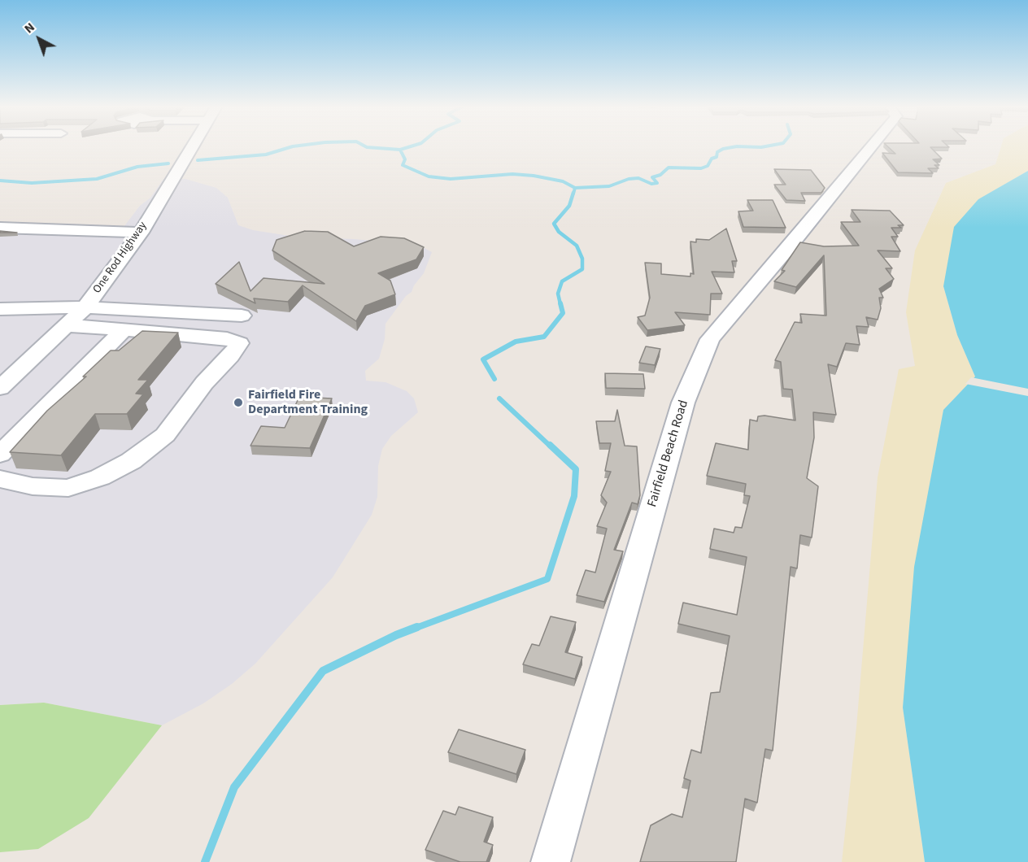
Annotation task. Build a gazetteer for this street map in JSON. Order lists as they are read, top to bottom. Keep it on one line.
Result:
{"streets":{"street":["One Rod Highway","Fairfield Beach Road"]},"places":["Fairfield Fire Department Training"],"north":"top left"}
